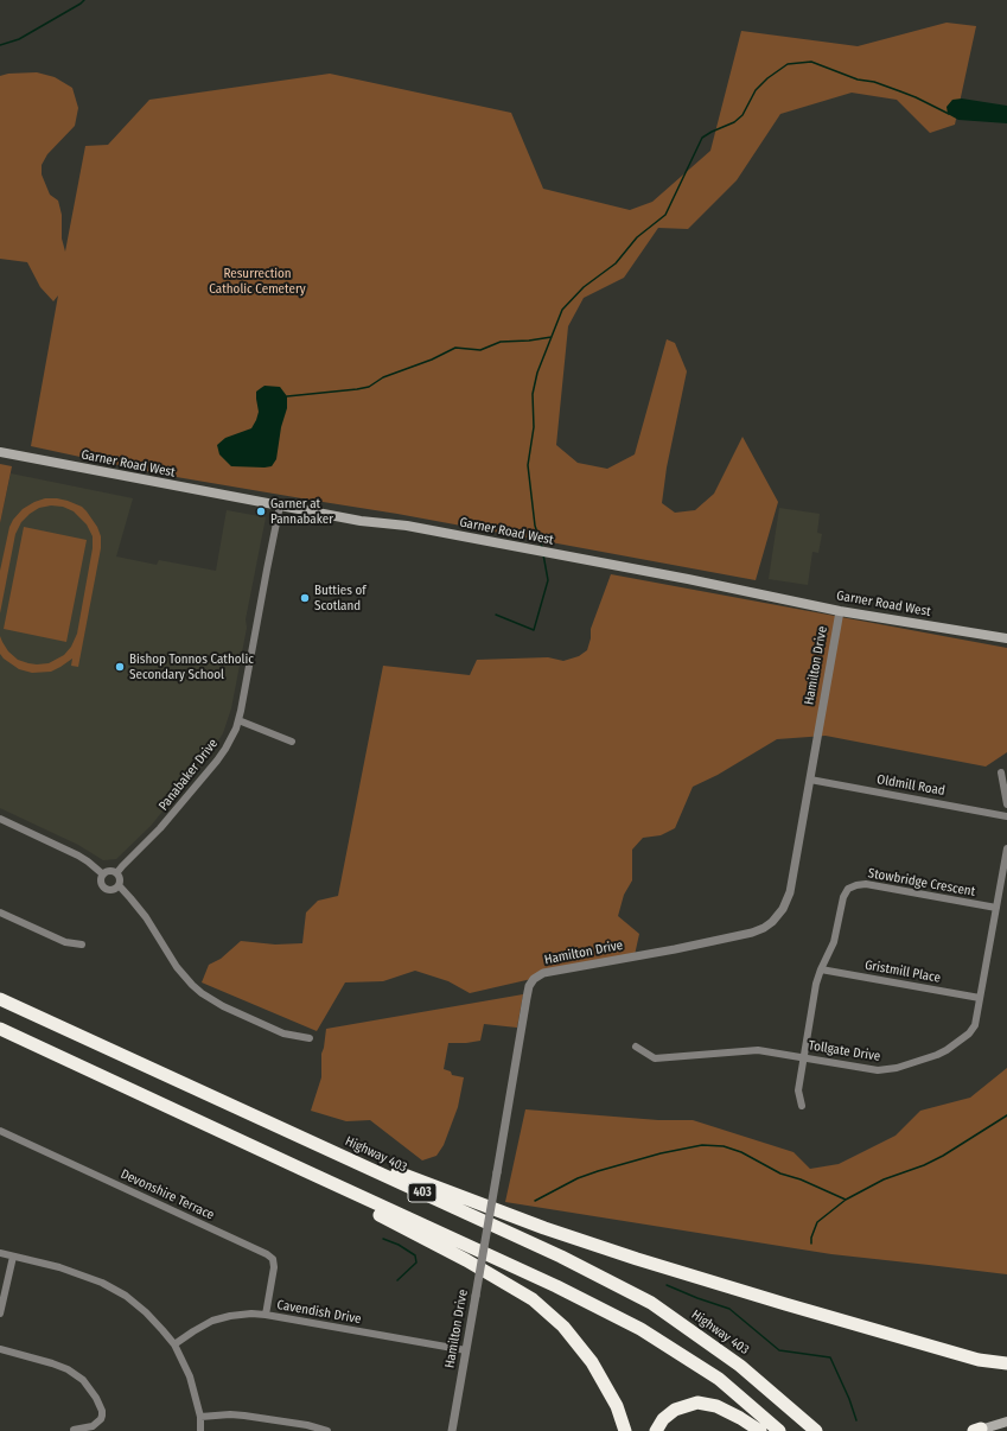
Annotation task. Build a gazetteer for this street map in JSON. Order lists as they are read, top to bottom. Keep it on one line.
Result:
{"streets":{"highway":["Highway 403","403"],"main road":["Garner Road West"],"street":["Hamilton Drive","Panabaker Drive","Oldmill Road","Stowbridge Crescent","Gristmill Place","Tollgate Drive","Devonshire Terrace","Cavendish Drive"]},"crossings":[["Garner Road West","Hamilton Drive"],["Garner Road West","Panabaker Drive"],["Hamilton Drive","Oldmill Road"],["Hamilton Drive","Cavendish Drive"],["Stowbridge Crescent","Gristmill Place"],["Stowbridge Crescent","Tollgate Drive"],["Gristmill Place","Tollgate Drive"],["Devonshire Terrace","Cavendish Drive"]],"parks":["Resurrection Catholic Cemetery"],"places":["Garner at Pannabaker","Butties of Scotland","Bishop Tonnos Catholic Secondary School"]}
